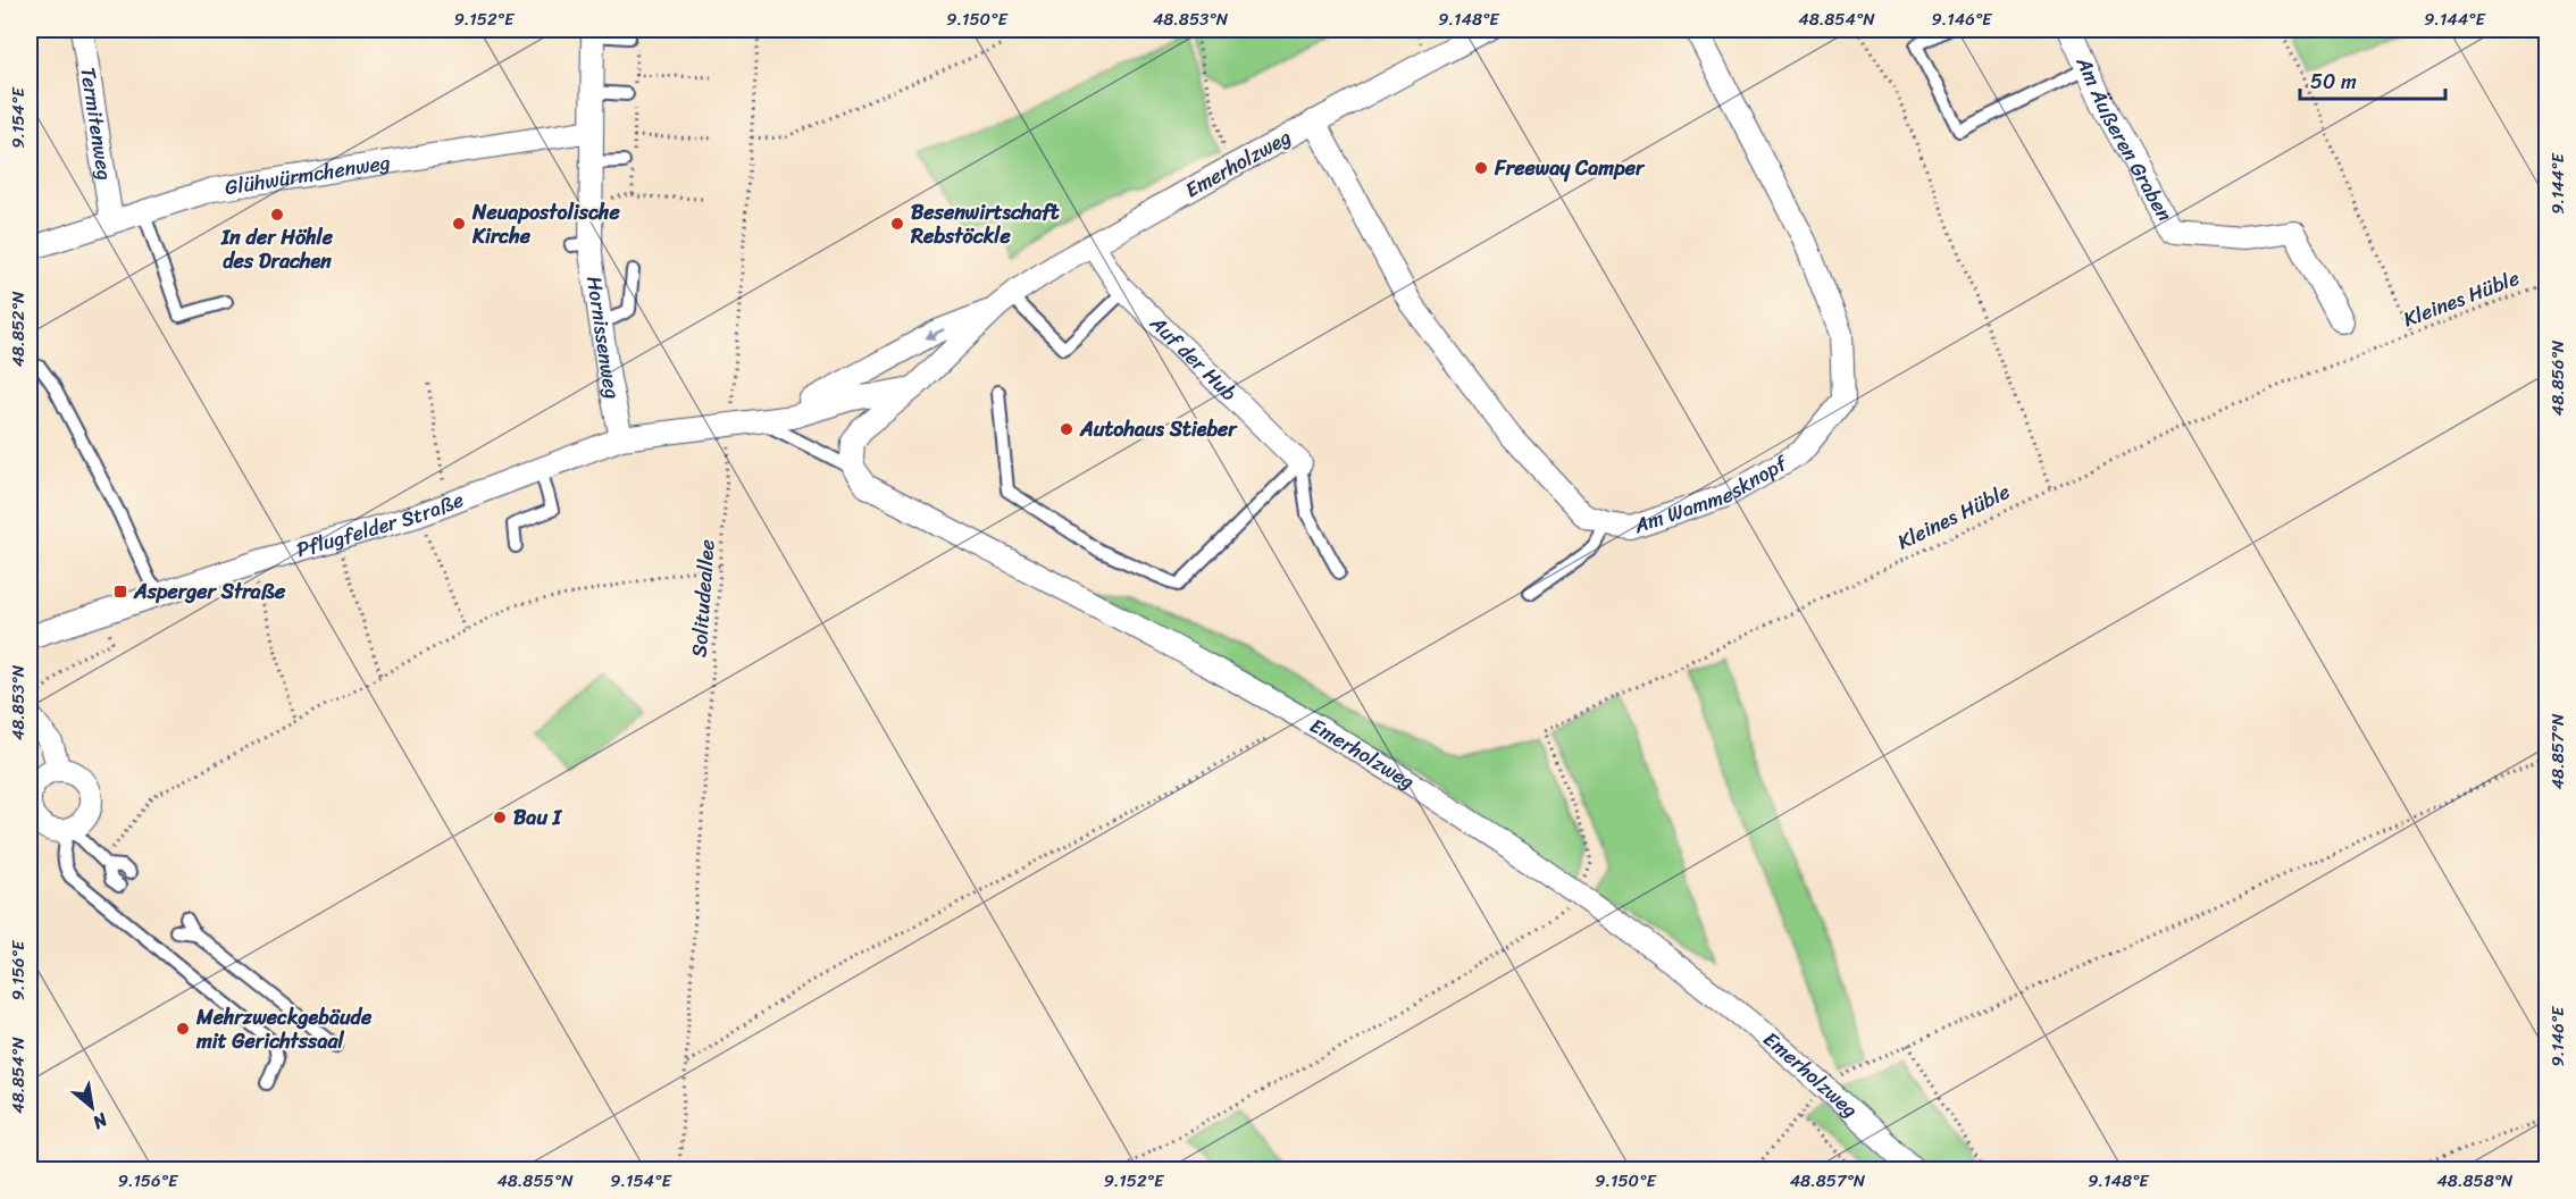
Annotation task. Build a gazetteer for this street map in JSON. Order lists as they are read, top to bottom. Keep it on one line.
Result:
{"streets":{"street":["Termitenweg","Am Äußeren Graben","Emerholzweg","Glühwürmchenweg","Hornissenweg","Auf der Hub","Am Wammesknopf","Pflugfelder Straße"],"path":["Kleines Hüble","Solitudeallee"]},"crossings":[["Termitenweg","Glühwürmchenweg"],["Emerholzweg","Kleines Hüble"],["Emerholzweg","Auf der Hub"],["Emerholzweg","Am Wammesknopf"],["Emerholzweg","Pflugfelder Straße"],["Emerholzweg","Solitudeallee"],["Glühwürmchenweg","Hornissenweg"],["Hornissenweg","Pflugfelder Straße"],["Pflugfelder Straße","Solitudeallee"]],"places":{"other":["Freeway Camper","In der Höhle des Drachen","Neuapostolische Kirche","Besenwirtschaft Rebstöckle","Autohaus Stieber","Bau I","Mehrzweckgebäude mit Gerichtssaal"],"transit":["Asperger Straße"]},"scale_bar":"50 m","north":"bottom right","coordinates":["9.152°E","9.150°E","48.853°N","9.148°E","48.854°N","9.146°E","9.144°E","9.154°E","48.852°N","48.856°N","48.857°N","9.156°E","48.855°N","48.858°N"]}
